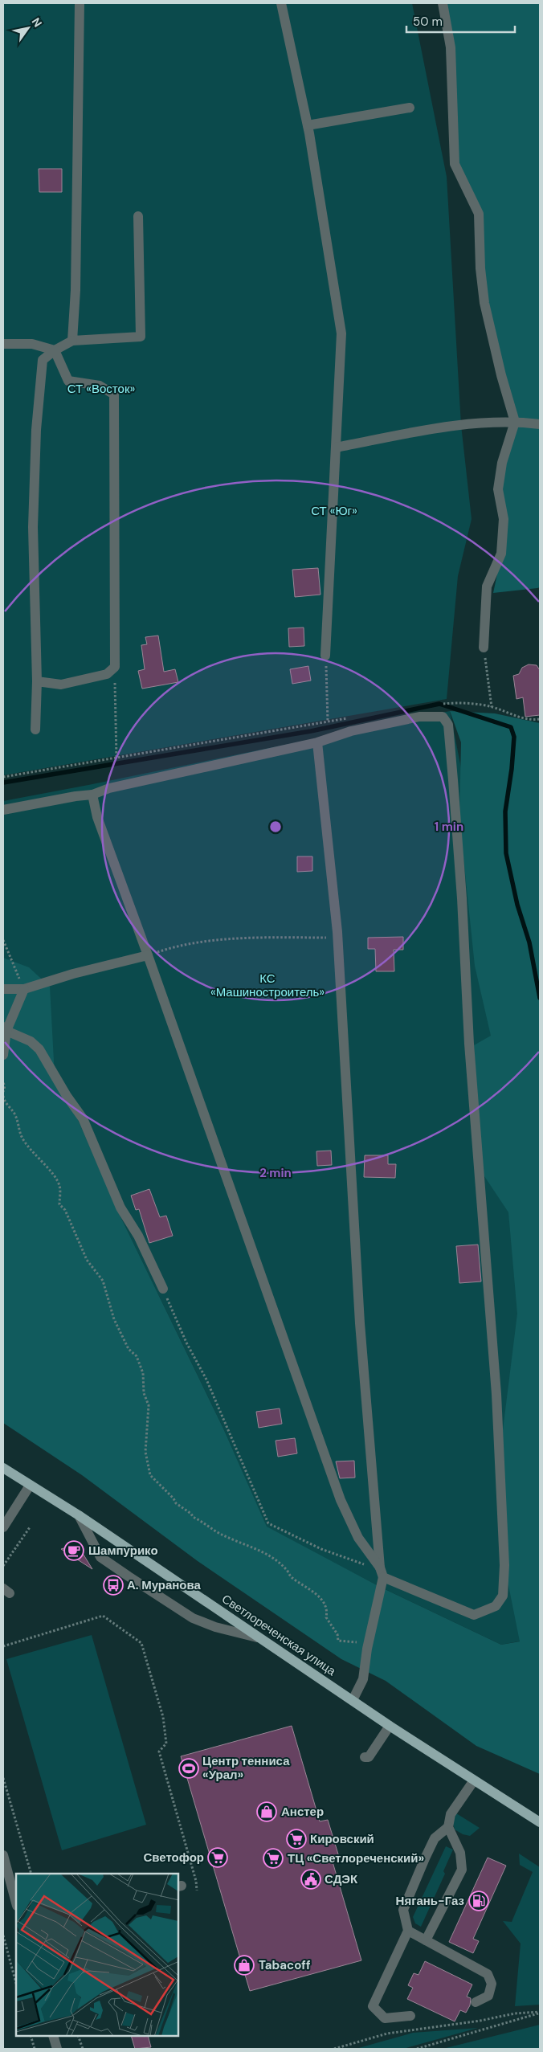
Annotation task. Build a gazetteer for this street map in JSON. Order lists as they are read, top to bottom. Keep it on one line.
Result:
{"streets":{"main road":["Светлореченская улица"]},"parks":["СТ «Восток»","СТ «Юг»","КС «Машиностроитель»"],"places":{"cafe":["Шампурико"],"bus stop":["А. Муранова"],"sports":["Центр тенниса «Урал»"],"shop":["Анстер","Tabacoff"],"supermarket":["Кировский","Светофор","ТЦ «Светлореченский»"],"public building":["СДЭК"],"fuel station":["Нягань-Газ"]},"scale_bar":"50 m","north":"top right","rings":["1 min","2 min"]}
